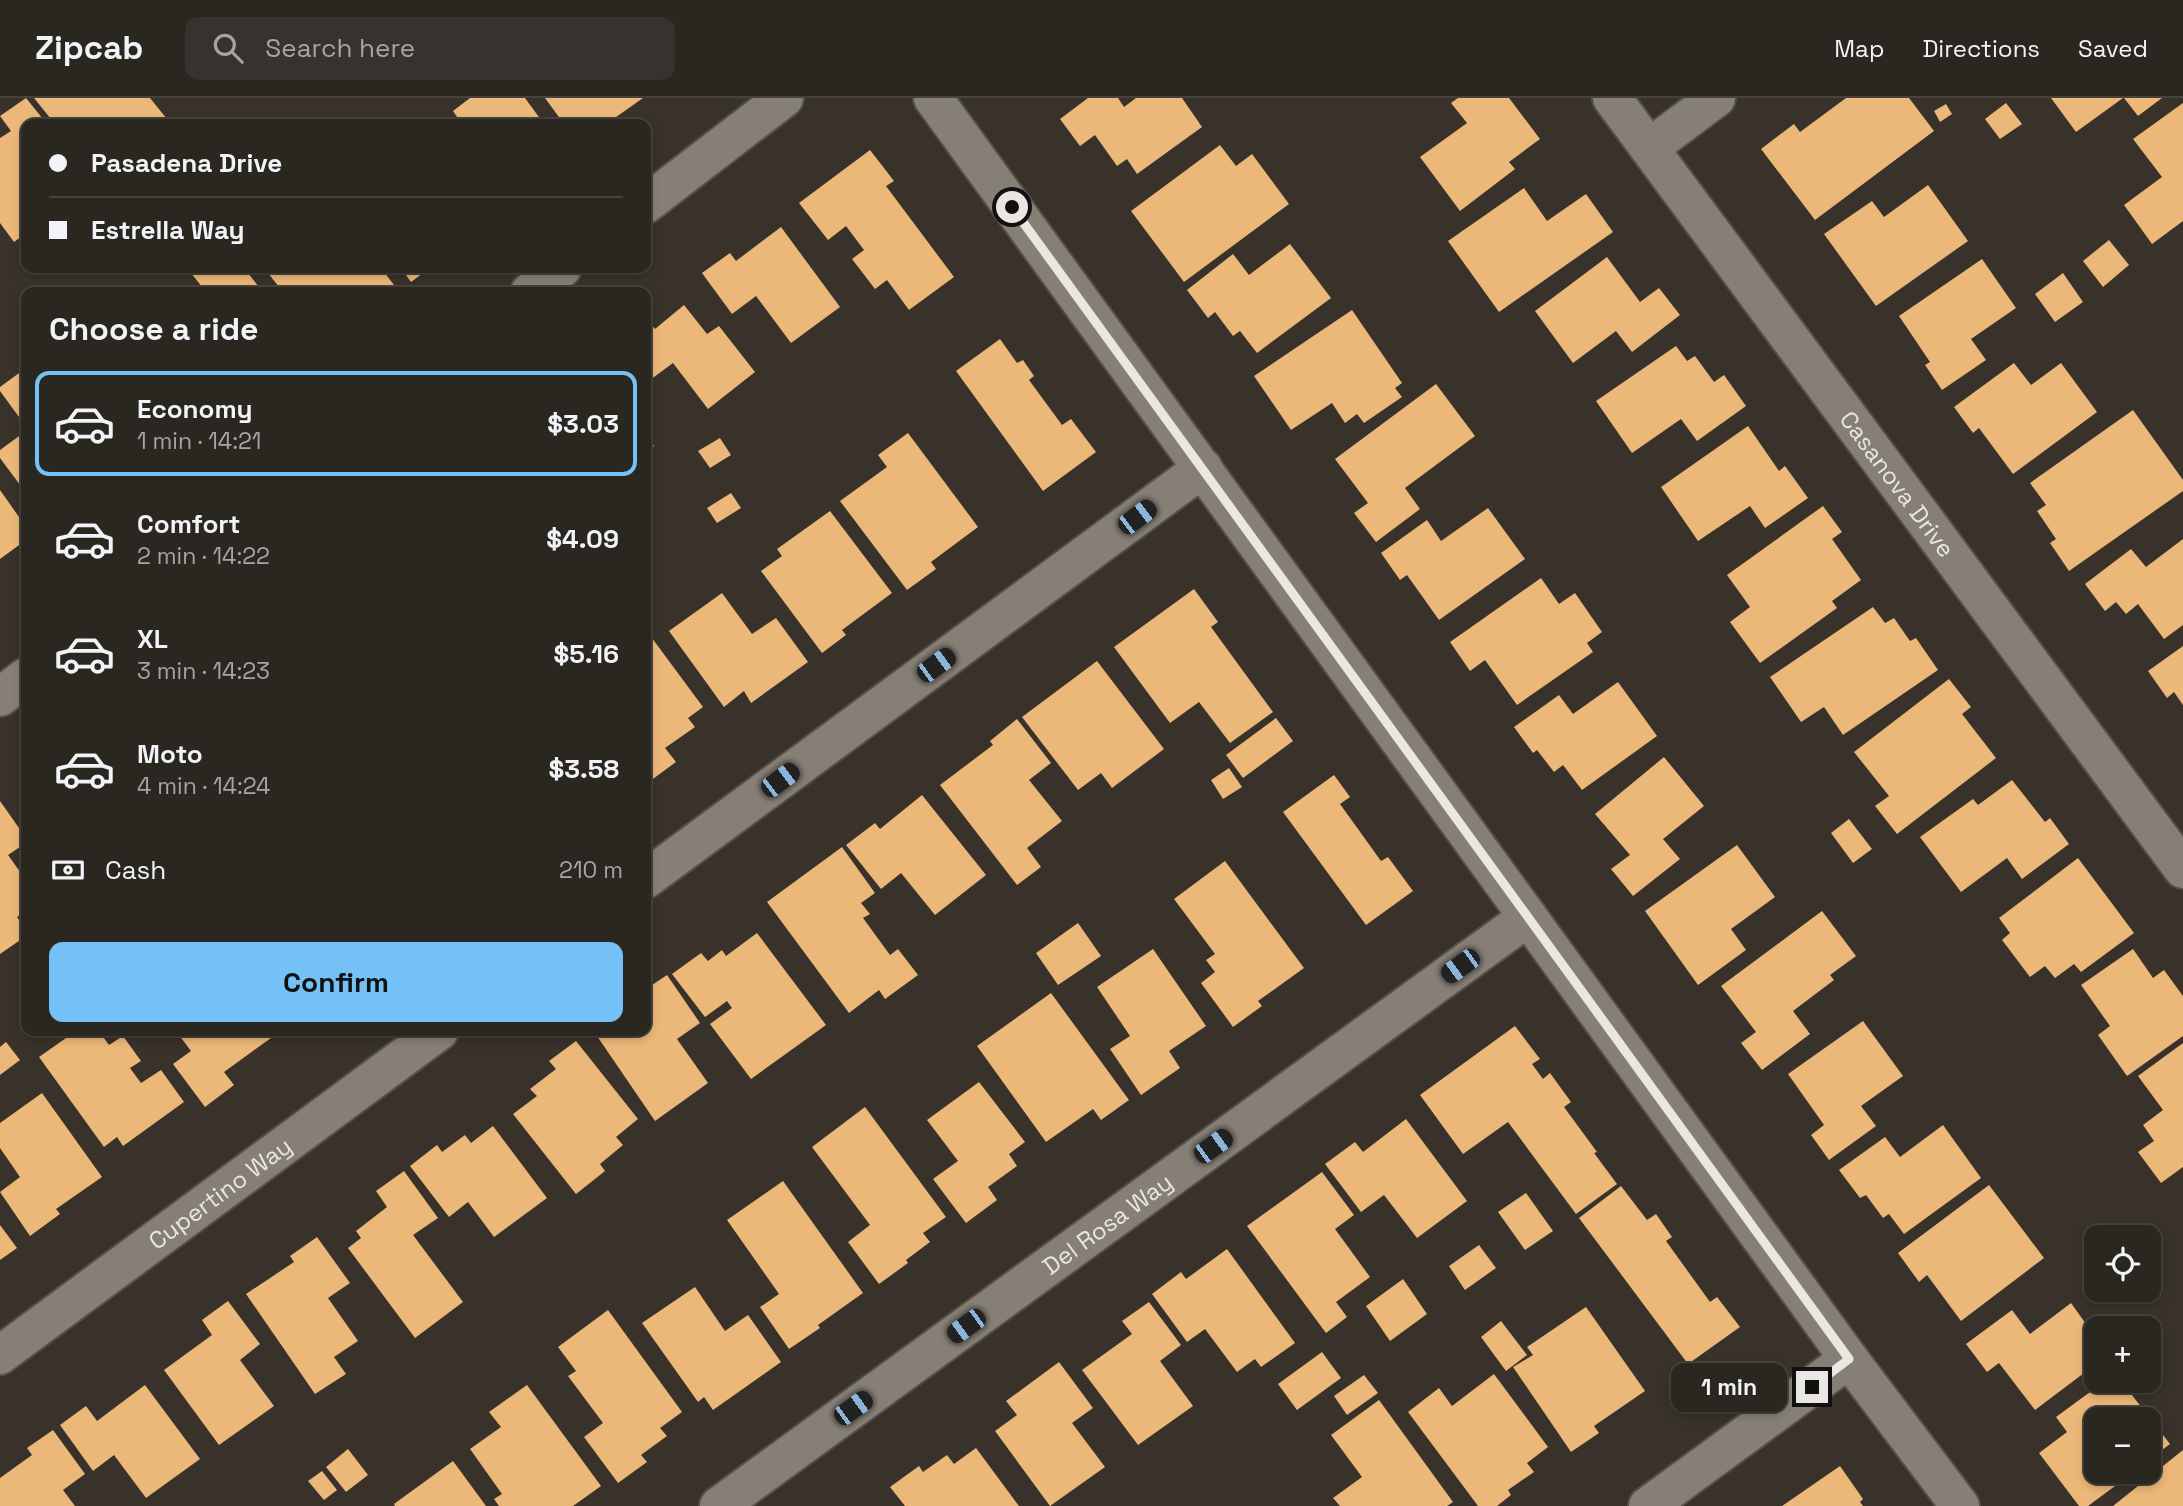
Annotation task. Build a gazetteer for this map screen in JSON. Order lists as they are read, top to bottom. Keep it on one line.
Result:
{"streets":{"street":["Casanova Drive","Cupertino Way","Del Rosa Way"]},"page":{"header":"Zipcab","search":"Search here","nav":["Map","Directions","Saved"],"banner":["Pasadena Drive","Estrella Way"],"heading":"Choose a ride","list":[{"name":"Economy","note":"1 min · 14:21","value":"$3.03"},{"name":"Comfort","note":"2 min · 14:22","value":"$4.09"},{"name":"XL","note":"3 min · 14:23","value":"$5.16"},{"name":"Moto","note":"4 min · 14:24","value":"$3.58"}],"pay":["Cash","210 m"],"buttons":"Confirm","map_buttons":["+","−"],"bubble":"1 min"}}
